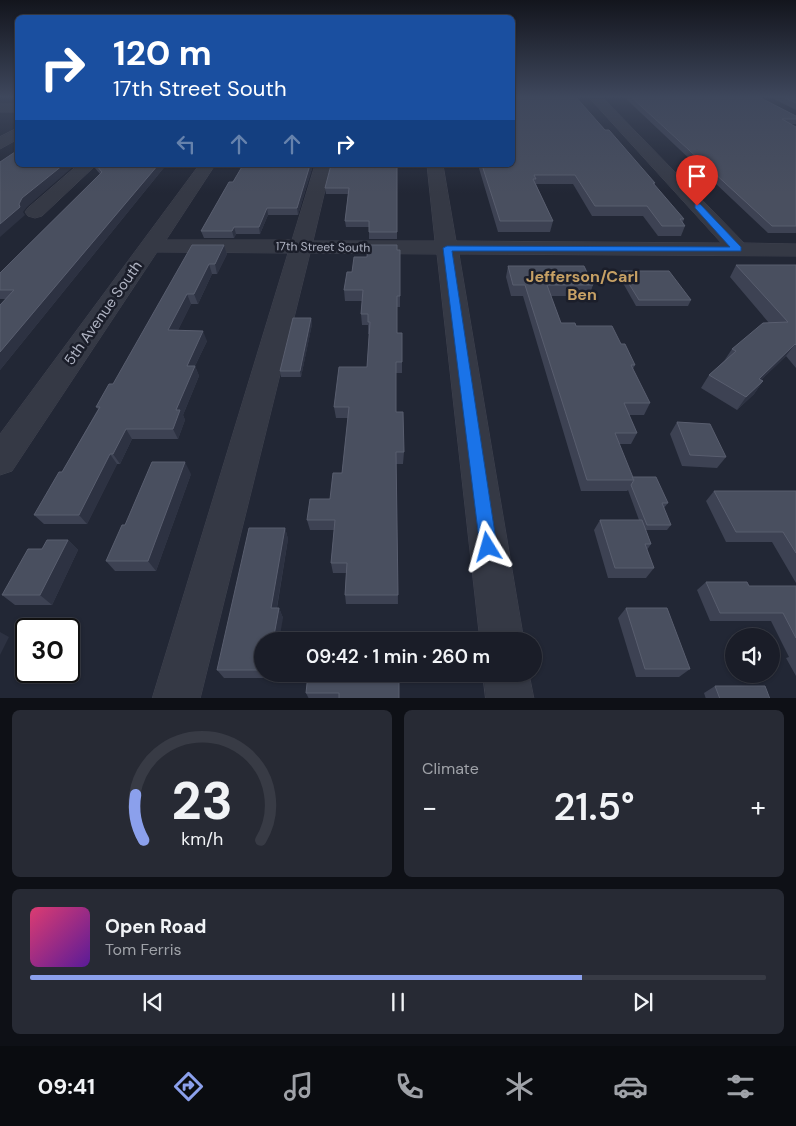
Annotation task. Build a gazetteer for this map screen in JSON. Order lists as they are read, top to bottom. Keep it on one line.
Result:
{"streets":{"street":["17th Street South","5th Avenue South"]},"crossings":[["17th Street South","5th Avenue South"]],"districts":["Jefferson/Carl Ben"],"page":{"turn":["120 m","17th Street South"],"limit":"30","trip":"09:42 · 1 min · 260 m","tile":"Climate","heat":["−","21.5°","+"],"song":["Open Road","Tom Ferris"],"tabs":"09:41","gauge":["23","km/h"]}}
